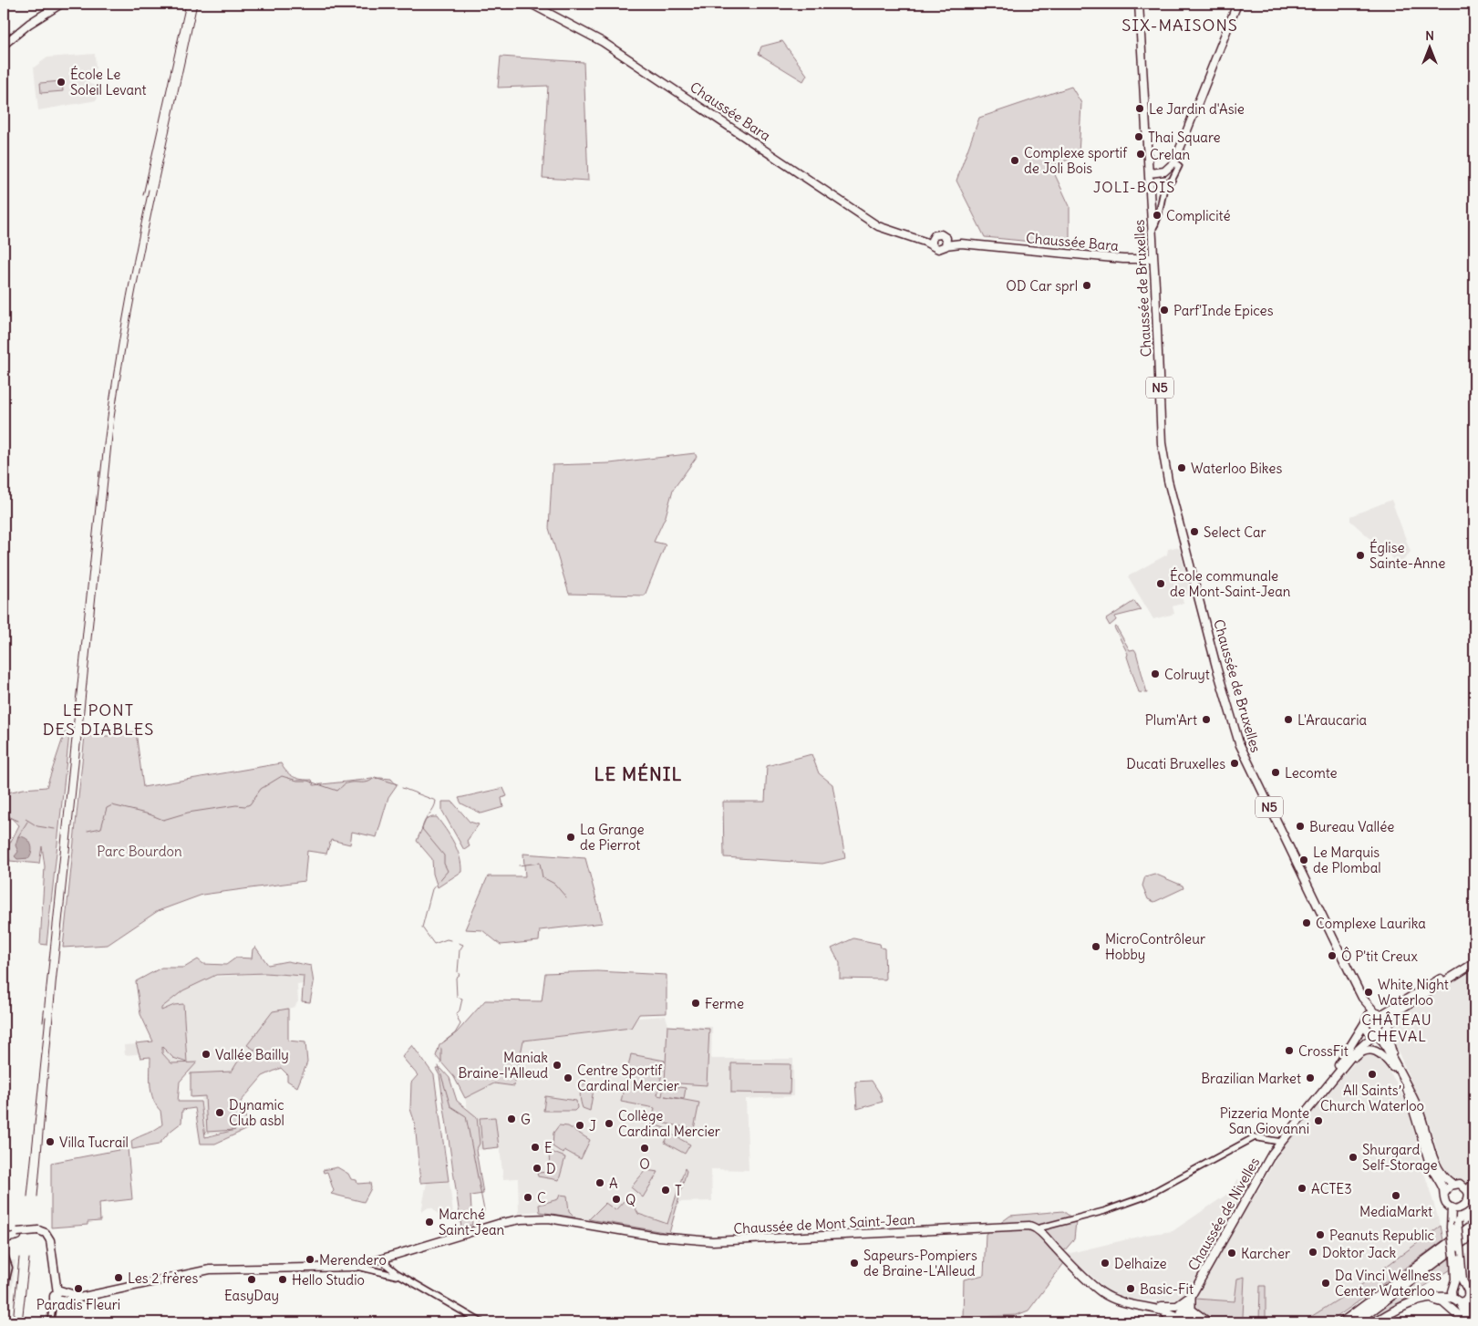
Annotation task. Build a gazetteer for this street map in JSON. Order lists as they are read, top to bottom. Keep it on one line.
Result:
{"streets":{"main road":["Chaussée Bara","Chaussée de Bruxelles","N5","Chaussée de Nivelles","Chaussée de Mont Saint-Jean"]},"crossings":[["Chaussée Bara","Chaussée de Bruxelles"],["Chaussée de Bruxelles","N5"],["N5","Chaussée de Nivelles"],["Chaussée de Nivelles","Chaussée de Mont Saint-Jean"]],"districts":["SIX-MAISONS","JOLI-BOIS","LE PONT DES DIABLES","LE MÉNIL","CHÂTEAU CHEVAL"],"parks":["Parc Bourdon"],"places":["École Le Soleil Levant","Le Jardin d'Asie","Thai Square","Crelan","Complexe sportif de Joli Bois","Complicité","OD Car sprl","Parf'Inde Epices","Waterloo Bikes","Select Car","Église Sainte-Anne","École communale de Mont-Saint-Jean","Colruyt","Plum'Art","L'Araucaria","Ducati Bruxelles","Lecomte","Bureau Vallée","La Grange de Pierrot","Le Marquis de Plombal","Complexe Laurika","MicroContrôleur Hobby","Ô P'tit Creux","White Night Waterloo","Ferme","CrossFit","Vallée Bailly","Maniak Braine-l'Alleud","All Saints’ Church Waterloo","Centre Sportif Cardinal Mercier","Brazilian Market","Dynamic Club asbl","G","Pizzeria Monte San Giovanni","Collège Cardinal Mercier","J","Villa Tucrail","E","O","Shurgard Self-Storage","D","A","ACTE3","T","MediaMarkt","C","Q","Marché Saint-Jean","Peanuts Republic","Doktor Jack","Karcher","Merendero","Sapeurs-Pompiers de Braine-L'Alleud","Delhaize","Les 2 frères","EasyDay","Hello Studio","Da Vinci Wellness Center Waterloo","Paradis Fleuri","Basic-Fit"],"north":"top"}
